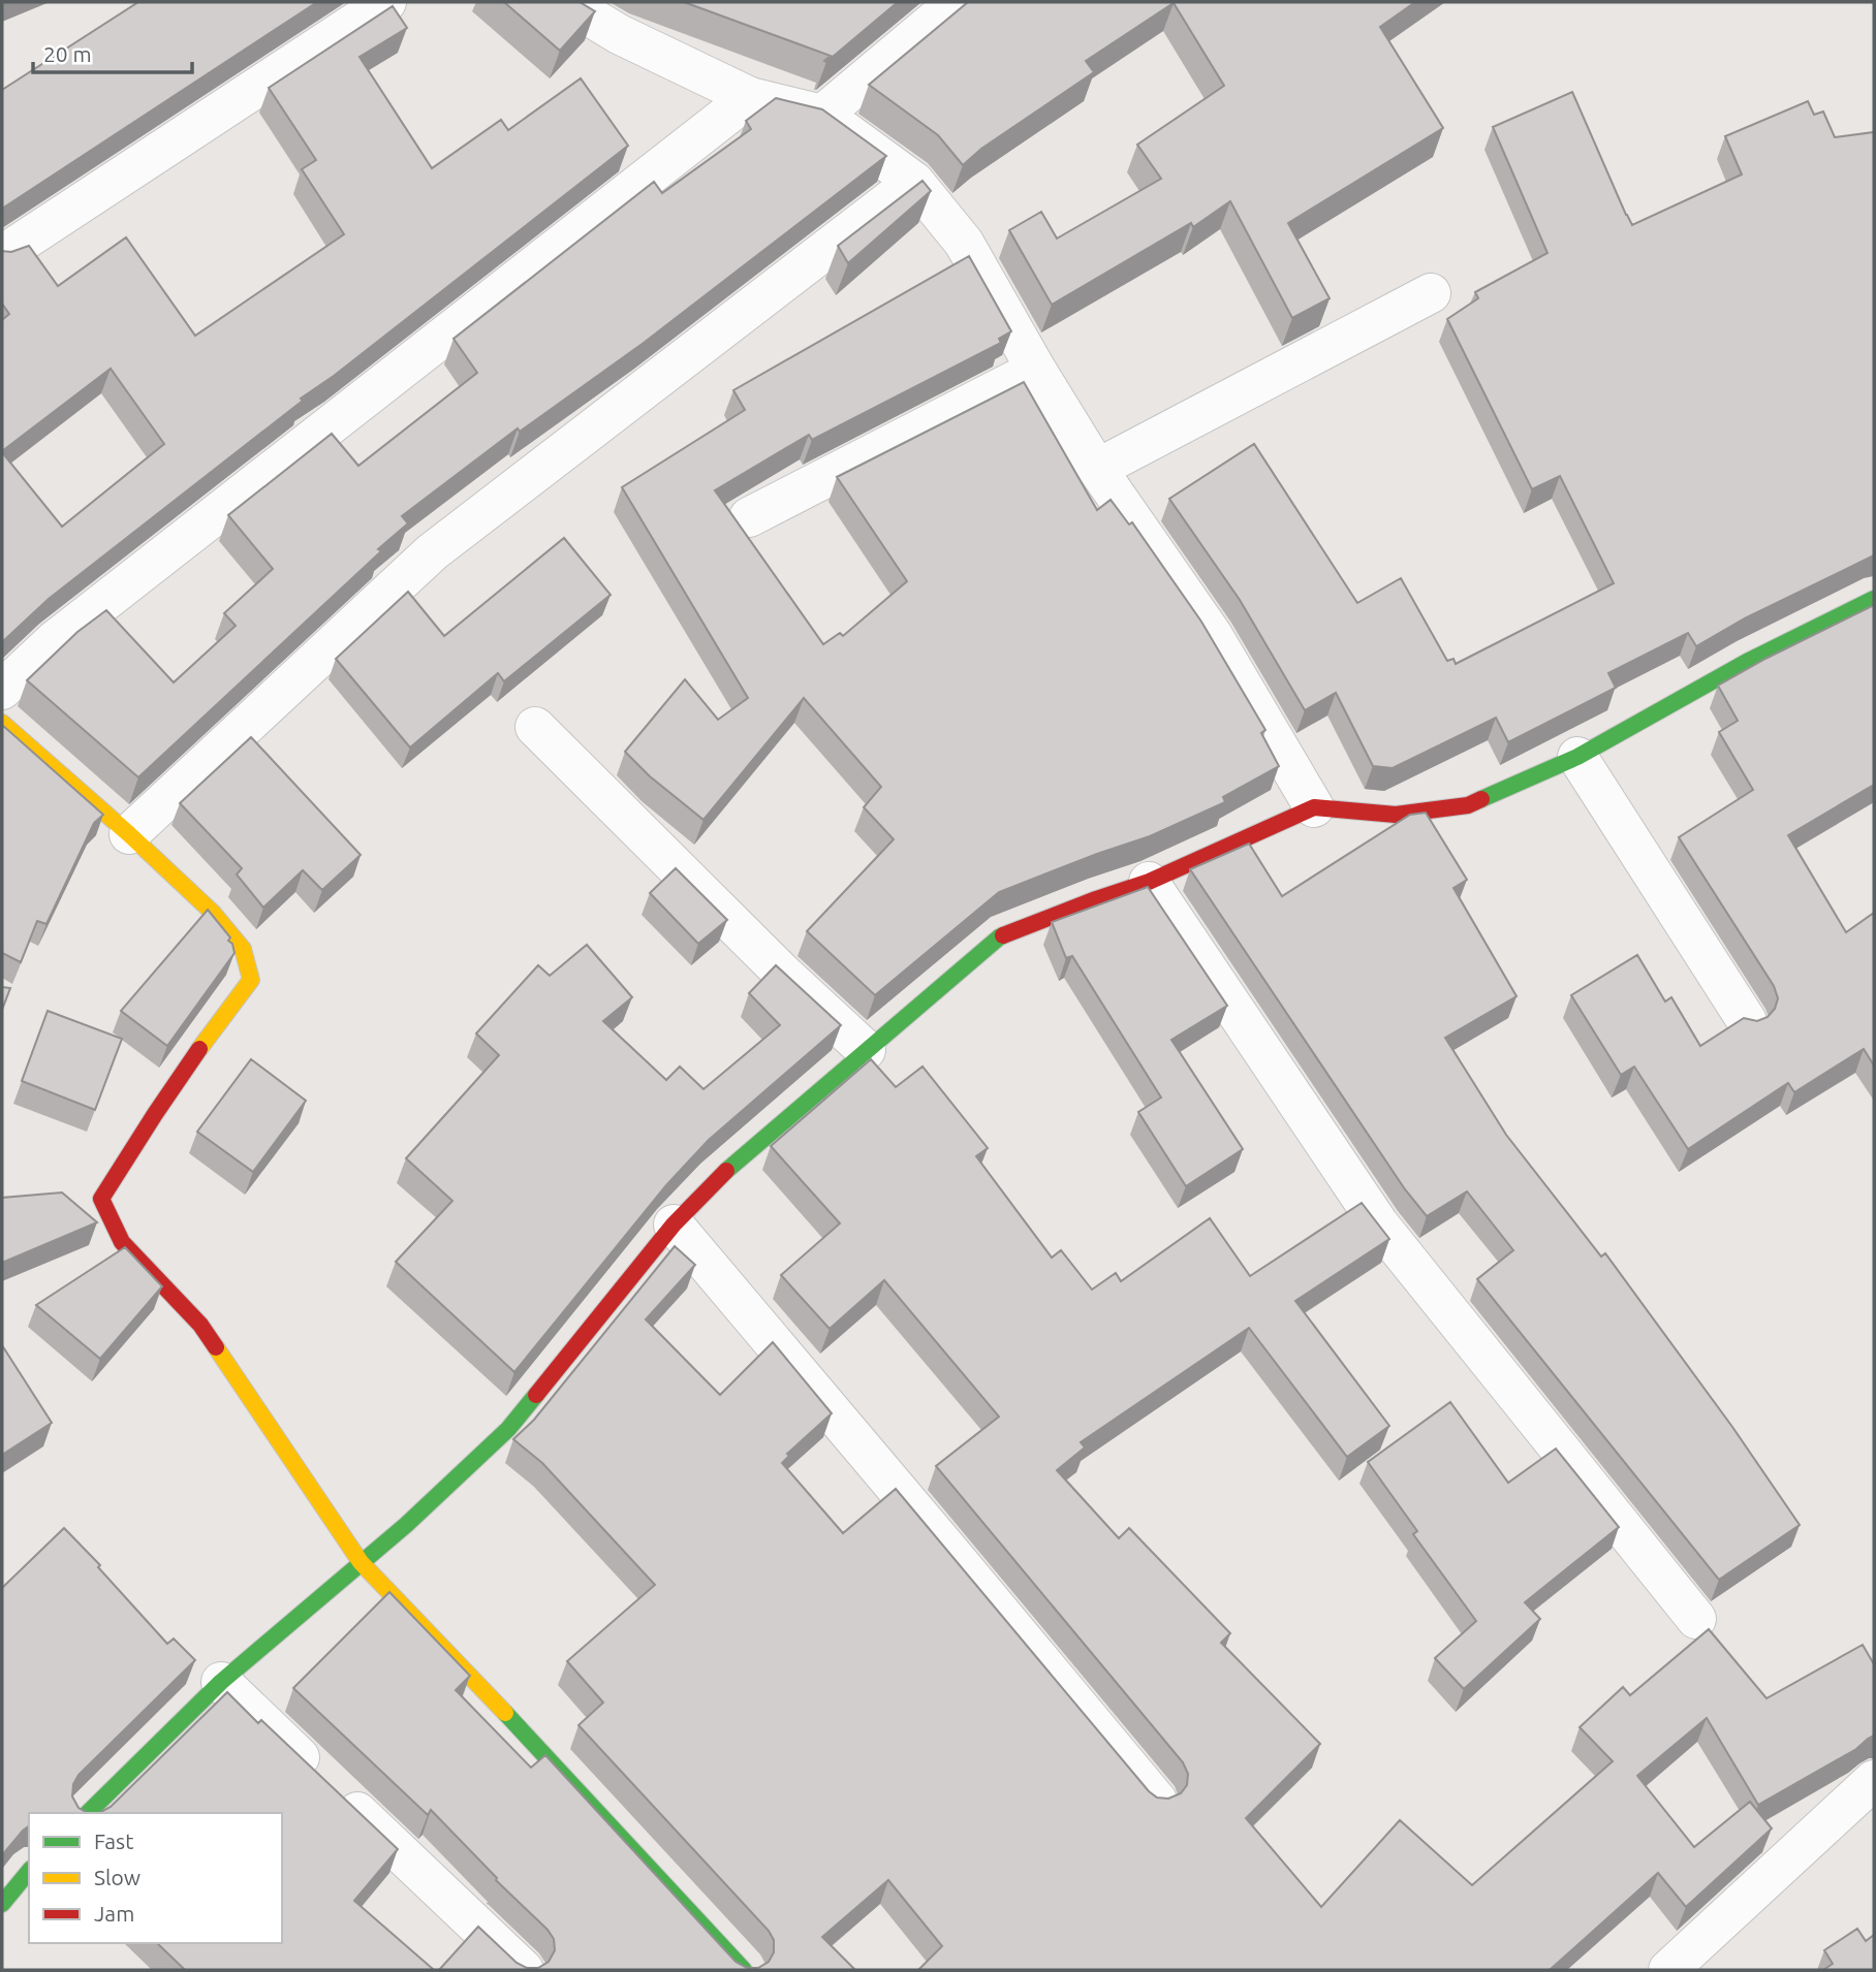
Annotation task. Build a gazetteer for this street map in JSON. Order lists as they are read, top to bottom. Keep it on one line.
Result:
{"legend":["Fast","Slow","Jam"],"scale_bar":"20 m"}
